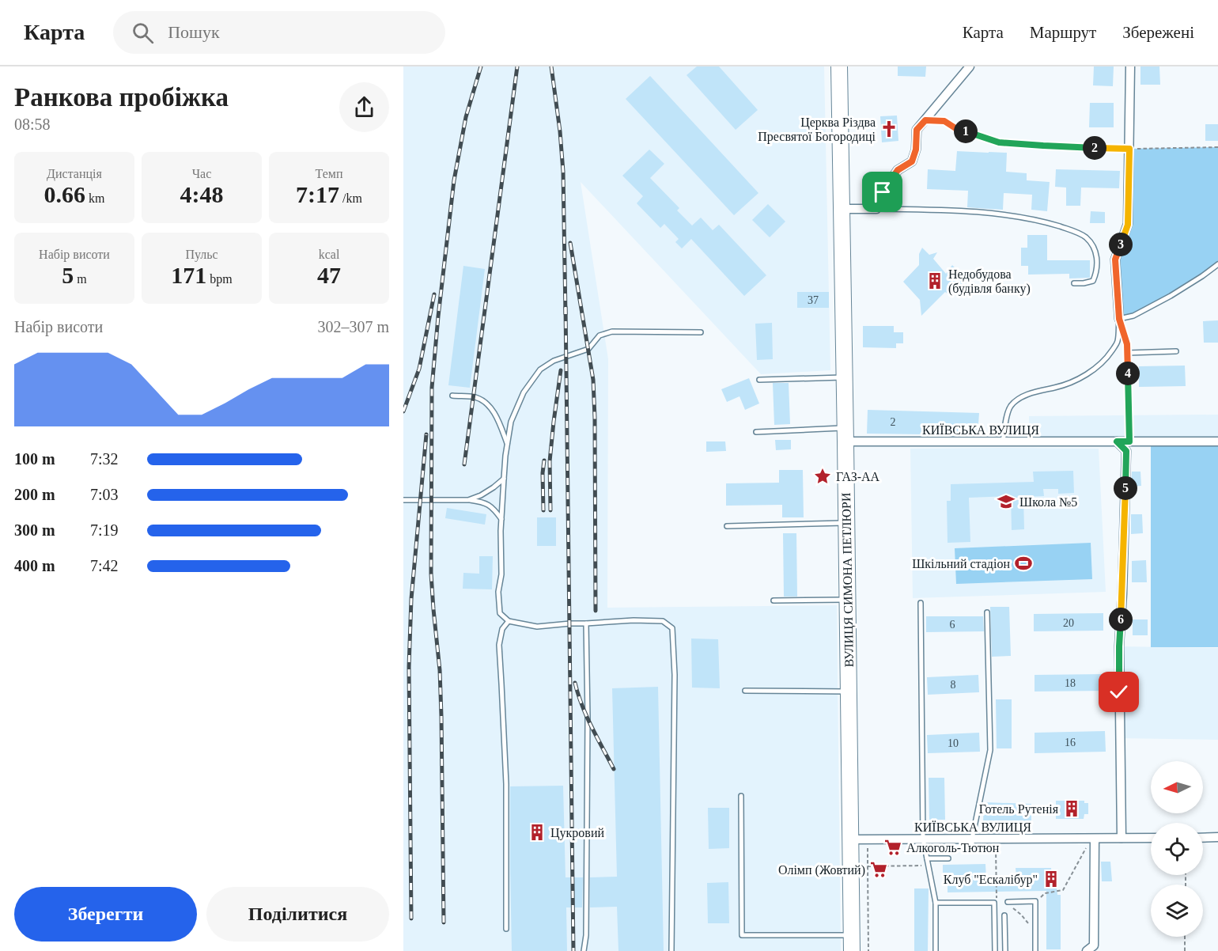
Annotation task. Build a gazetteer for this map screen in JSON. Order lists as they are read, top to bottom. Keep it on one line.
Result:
{"streets":{"highway":["ВУЛИЦЯ СИМОНА ПЕТЛЮРИ"],"street":["КИЇВСЬКА ВУЛИЦЯ"]},"crossings":[["КИЇВСЬКА ВУЛИЦЯ","ВУЛИЦЯ СИМОНА ПЕТЛЮРИ"]],"places":{"church":["Церква Різдва Пресвятої Богородиці"],"building":["Недобудова (будівля банку)","Готель Рутенія","Цукровий","Клуб \"Ескалібур\""],"place":["ГАЗ-АА"],"school or university":["Школа №5"],"sports":["Шкільний стадіон"],"supermarket":["Алкоголь-Тютюн","Олімп (Жовтий)"]},"house_numbers":["37","2","20","6","18","8","16","10"],"north":"left","page":{"header":"Карта","search":"Пошук","nav":["Карта","Маршрут","Збережені"],"heading":["Ранкова пробіжка","08:58"],"pins":["1","2","3","4","5","6"],"stats":[["Дистанція","0.66 km"],["Час","4:48"],["Темп","7:17 /km"],["Набір висоти","5 m"],["Пульс","171 bpm"],["kcal","47"]],"chart":["Набір висоти","302–307 m"],"list":[{"name":"100 m","note":"7:32"},{"name":"200 m","note":"7:03"},{"name":"300 m","note":"7:19"},{"name":"400 m","note":"7:42"}],"buttons":["Зберегти","Поділитися"]}}
